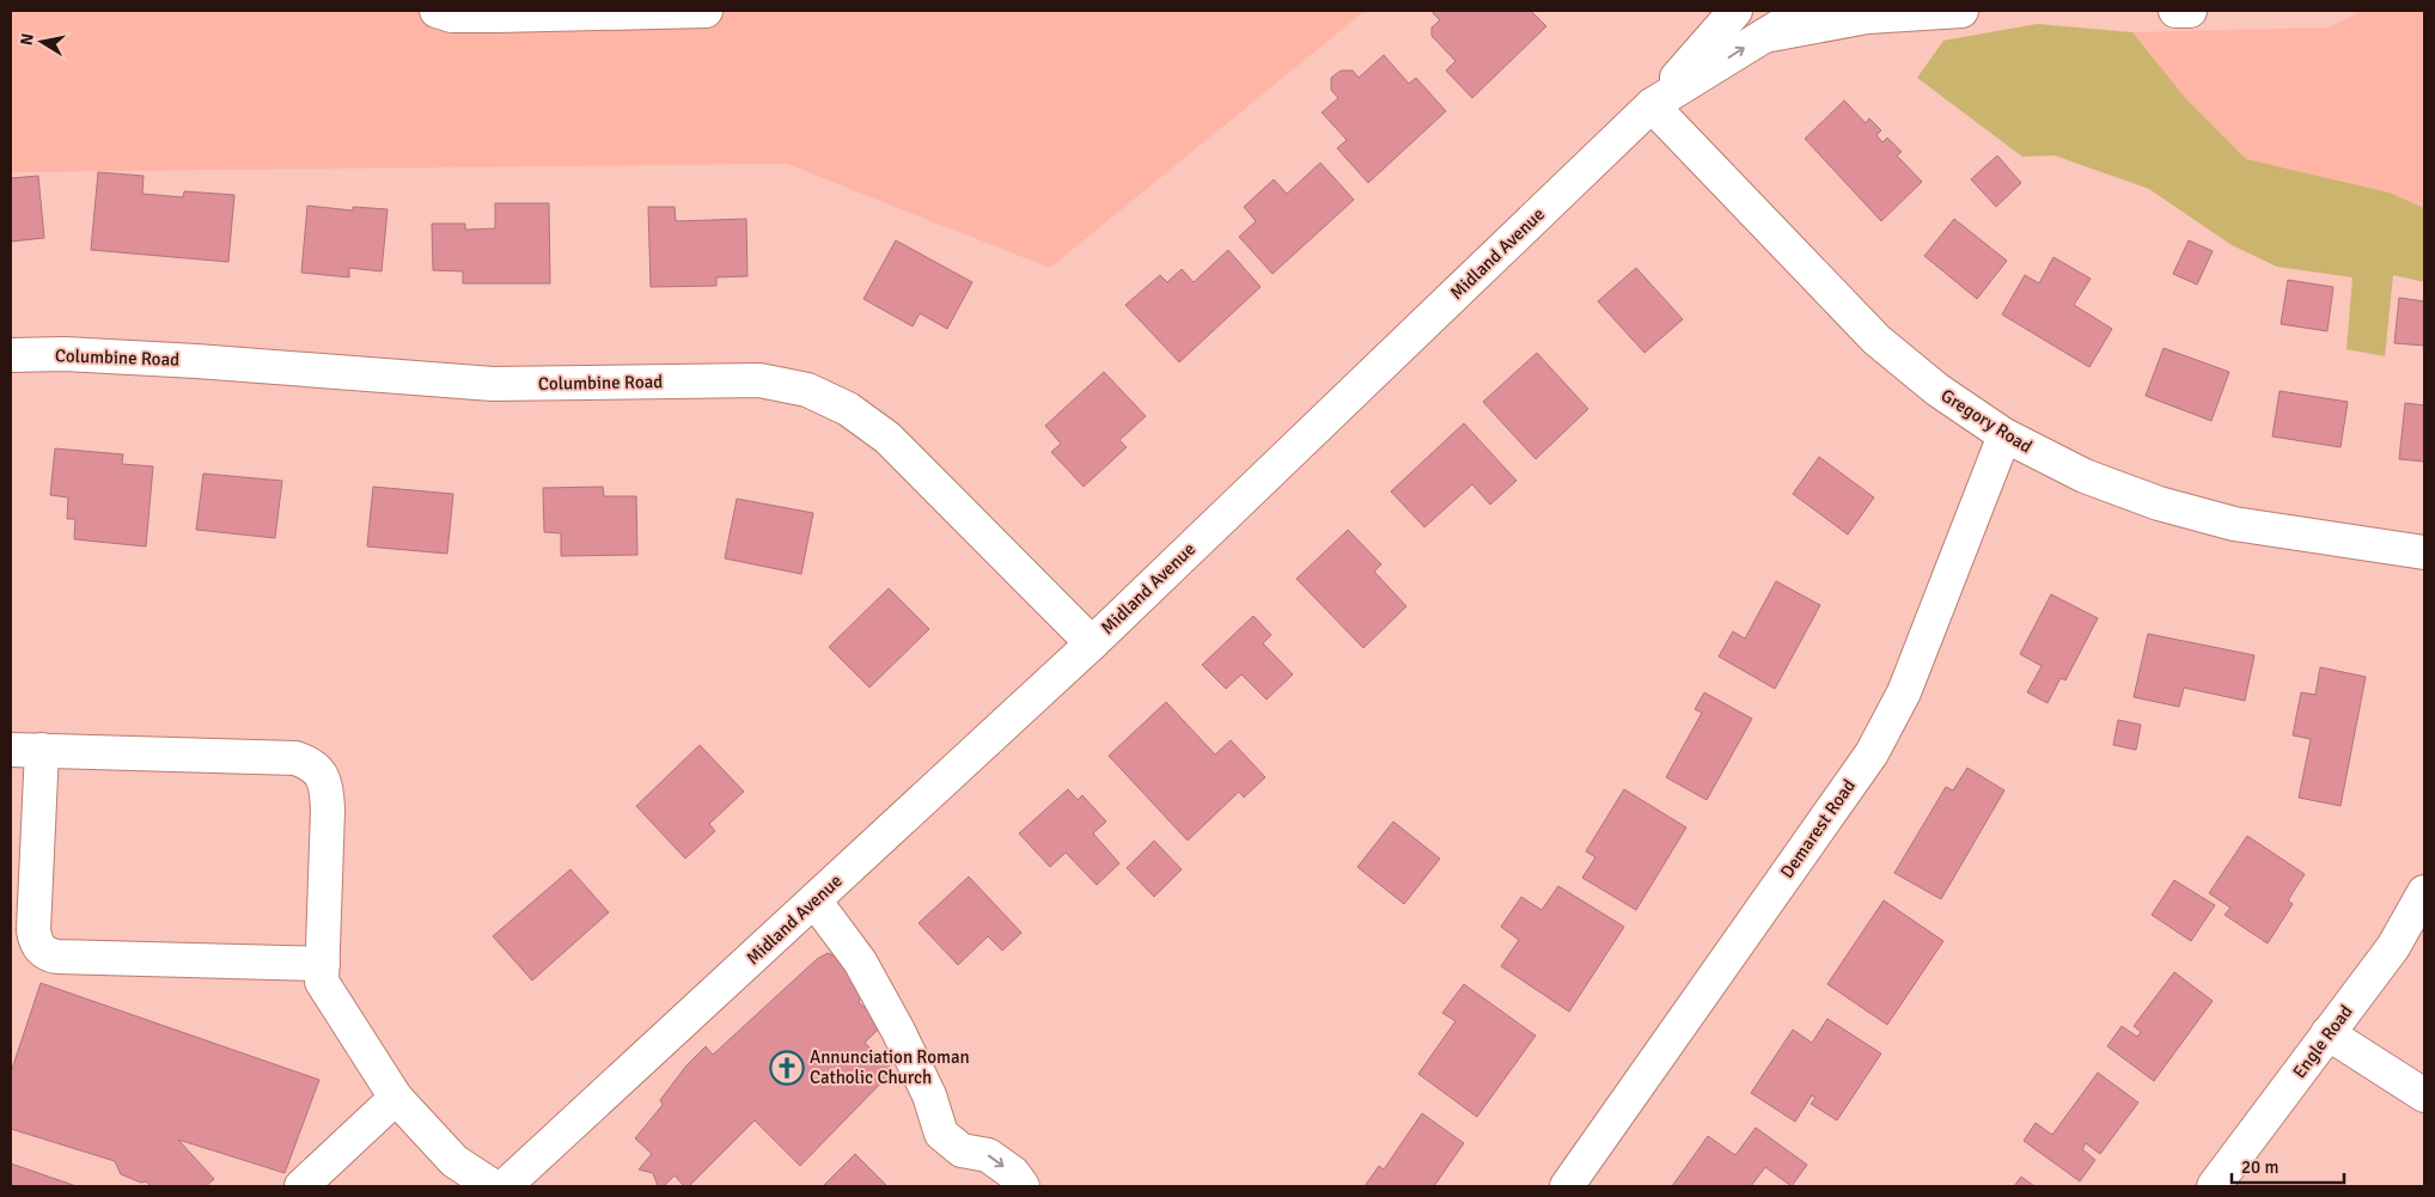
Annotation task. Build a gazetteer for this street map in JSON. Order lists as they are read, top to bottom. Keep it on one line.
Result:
{"streets":{"main road":["Midland Avenue","Columbine Road","Gregory Road","Demarest Road","Engle Road"]},"crossings":[["Midland Avenue","Columbine Road"],["Midland Avenue","Gregory Road"],["Gregory Road","Demarest Road"]],"places":{"church":["Annunciation Roman Catholic Church"]},"scale_bar":"20 m","north":"left"}
